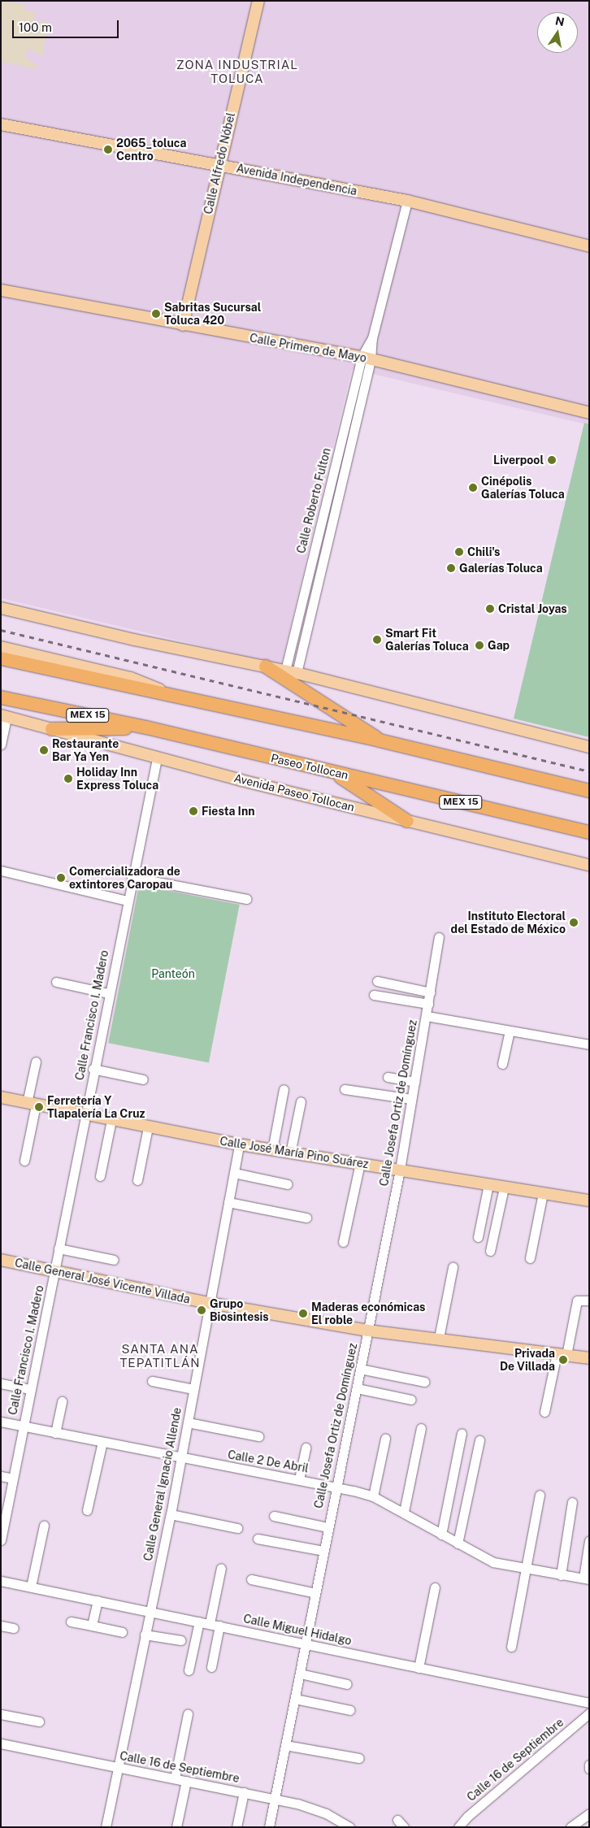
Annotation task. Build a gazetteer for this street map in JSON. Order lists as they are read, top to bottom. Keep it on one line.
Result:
{"streets":{"highway":["MEX 15","Paseo Tollocan"],"main road":["Calle Alfredo Nóbel","Avenida Independencia","Calle Primero de Mayo","Avenida Paseo Tollocan","Calle José María Pino Suárez","Calle General José Vicente Villada"],"street":["Calle Roberto Fulton","Calle Francisco I. Madero","Calle Josefa Ortiz de Domínguez","Calle 2 De Abril","Calle General Ignacio Allende","Calle Miguel Hidalgo","Calle 16 de Septiembre"]},"crossings":[["Calle Alfredo Nóbel","Avenida Independencia"],["Calle Alfredo Nóbel","Calle Primero de Mayo"],["Avenida Independencia","Calle Roberto Fulton"],["Calle Primero de Mayo","Calle Roberto Fulton"],["MEX 15","Paseo Tollocan"],["Avenida Paseo Tollocan","Calle Francisco I. Madero"],["Calle Francisco I. Madero","Calle José María Pino Suárez"],["Calle Francisco I. Madero","Calle General José Vicente Villada"],["Calle Francisco I. Madero","Calle 2 De Abril"],["Calle Josefa Ortiz de Domínguez","Calle José María Pino Suárez"],["Calle Josefa Ortiz de Domínguez","Calle General José Vicente Villada"],["Calle Josefa Ortiz de Domínguez","Calle 2 De Abril"],["Calle Josefa Ortiz de Domínguez","Calle Miguel Hidalgo"],["Calle Josefa Ortiz de Domínguez","Calle 16 de Septiembre"],["Calle José María Pino Suárez","Calle General Ignacio Allende"],["Calle General José Vicente Villada","Calle General Ignacio Allende"],["Calle 2 De Abril","Calle General Ignacio Allende"],["Calle General Ignacio Allende","Calle Miguel Hidalgo"],["Calle General Ignacio Allende","Calle 16 de Septiembre"]],"districts":["ZONA INDUSTRIAL TOLUCA","SANTA ANA TEPATITLÁN"],"parks":["Panteón"],"places":["2065_toluca Centro","Sabritas Sucursal Toluca 420","Liverpool","Cinépolis Galerías Toluca","Chili's","Galerías Toluca","Cristal Joyas","Smart Fit Galerías Toluca","Gap","Restaurante Bar Ya Yen","Holiday Inn Express Toluca","Fiesta Inn","Comercializadora de extintores Caropau","Instituto Electoral del Estado de México","Ferretería Y Tlapalería La Cruz","Grupo Biosintesis","Maderas económicas El roble","Privada De Villada"],"scale_bar":"100 m","north":"top"}
